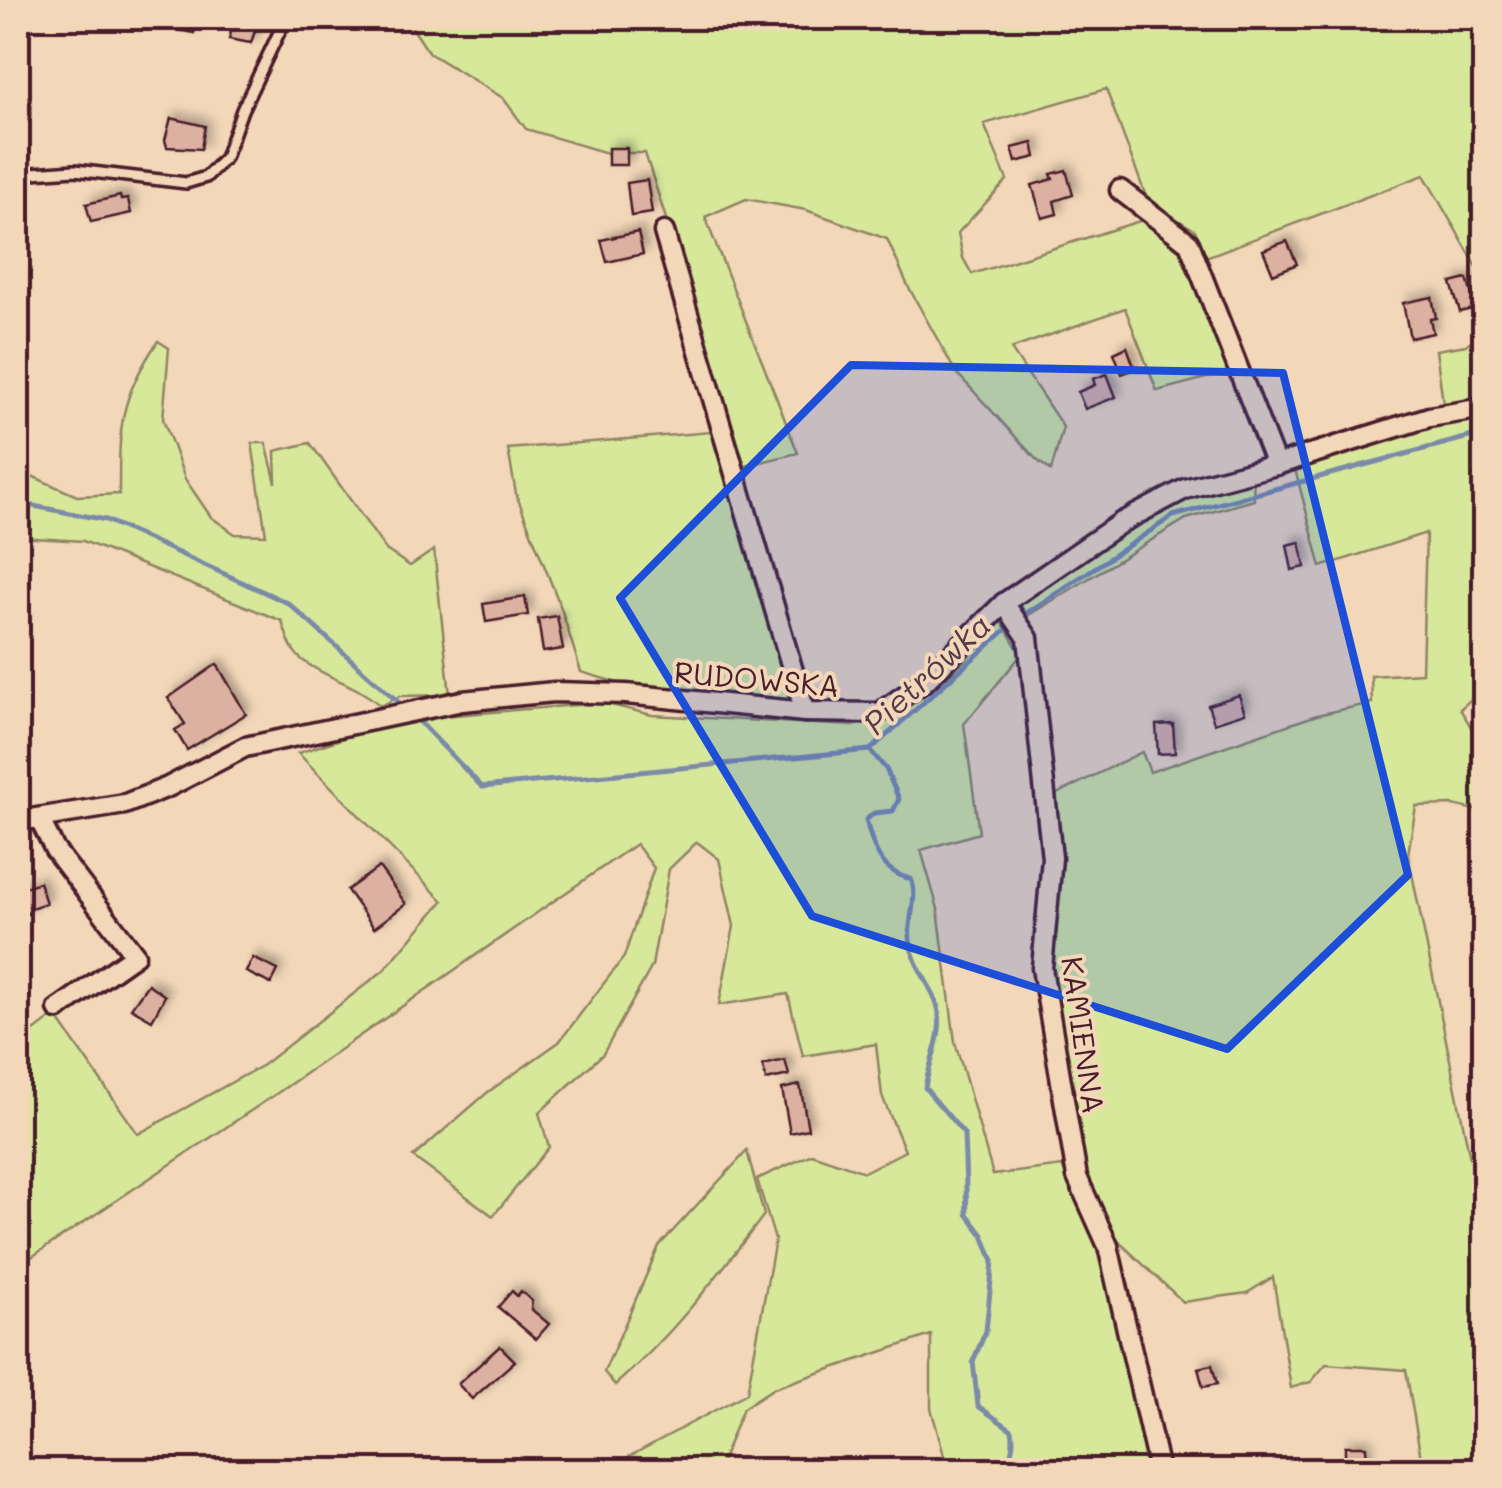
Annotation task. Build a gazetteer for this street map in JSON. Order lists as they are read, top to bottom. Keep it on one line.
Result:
{"streets":{"street":["RUDOWSKA","KAMIENNA"]},"crossings":[["RUDOWSKA","KAMIENNA"]],"water":["Pietrówka"]}
